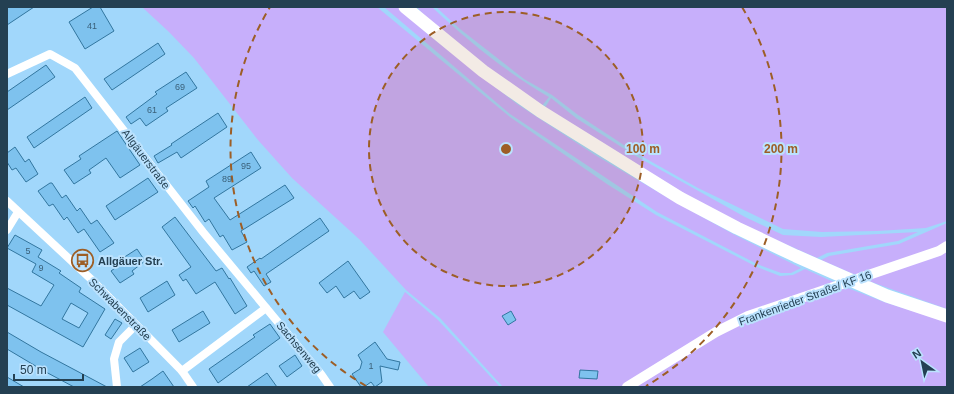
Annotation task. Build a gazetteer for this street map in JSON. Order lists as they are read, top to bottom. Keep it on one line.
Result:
{"streets":{"street":["Allgäuerstraße","Frankenrieder Straße/ KF 16","Schwabenstraße","Sachsenweg"]},"crossings":[["Allgäuerstraße","Sachsenweg"]],"places":{"bus stop":["Allgäuer Str."]},"house_numbers":["41","69","61","95","89","5","9","1"],"scale_bar":"50 m","north":"top left","rings":["100 m","200 m"]}
